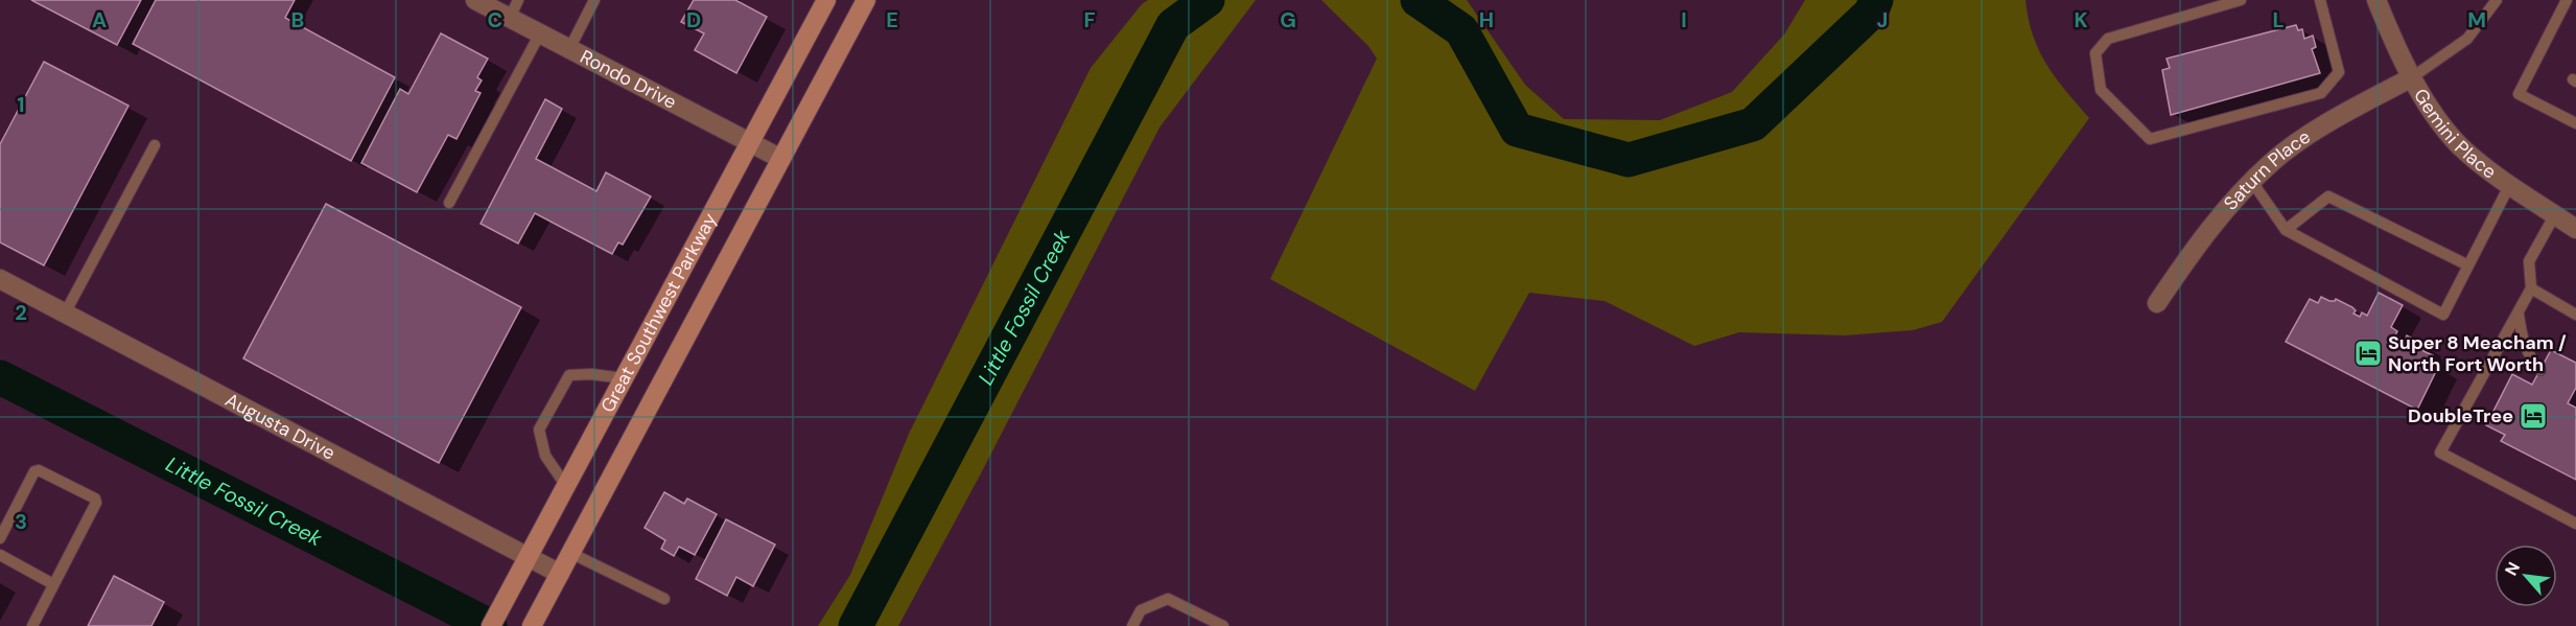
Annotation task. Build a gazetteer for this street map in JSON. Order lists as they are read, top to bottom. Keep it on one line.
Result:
{"streets":{"street":["Rondo Drive","Gemini Place","Saturn Place","Great Southwest Parkway","Augusta Drive"]},"crossings":[["Rondo Drive","Great Southwest Parkway"],["Gemini Place","Saturn Place"],["Great Southwest Parkway","Augusta Drive"]],"water":["Little Fossil Creek"],"places":{"hotel":["Super 8 Meacham / North Fort Worth","DoubleTree"]},"north":"top left","grid":{"columns":["A","B","C","D","E","F","G","H","I","J","K","L","M"],"rows":["1","2","3"]}}
